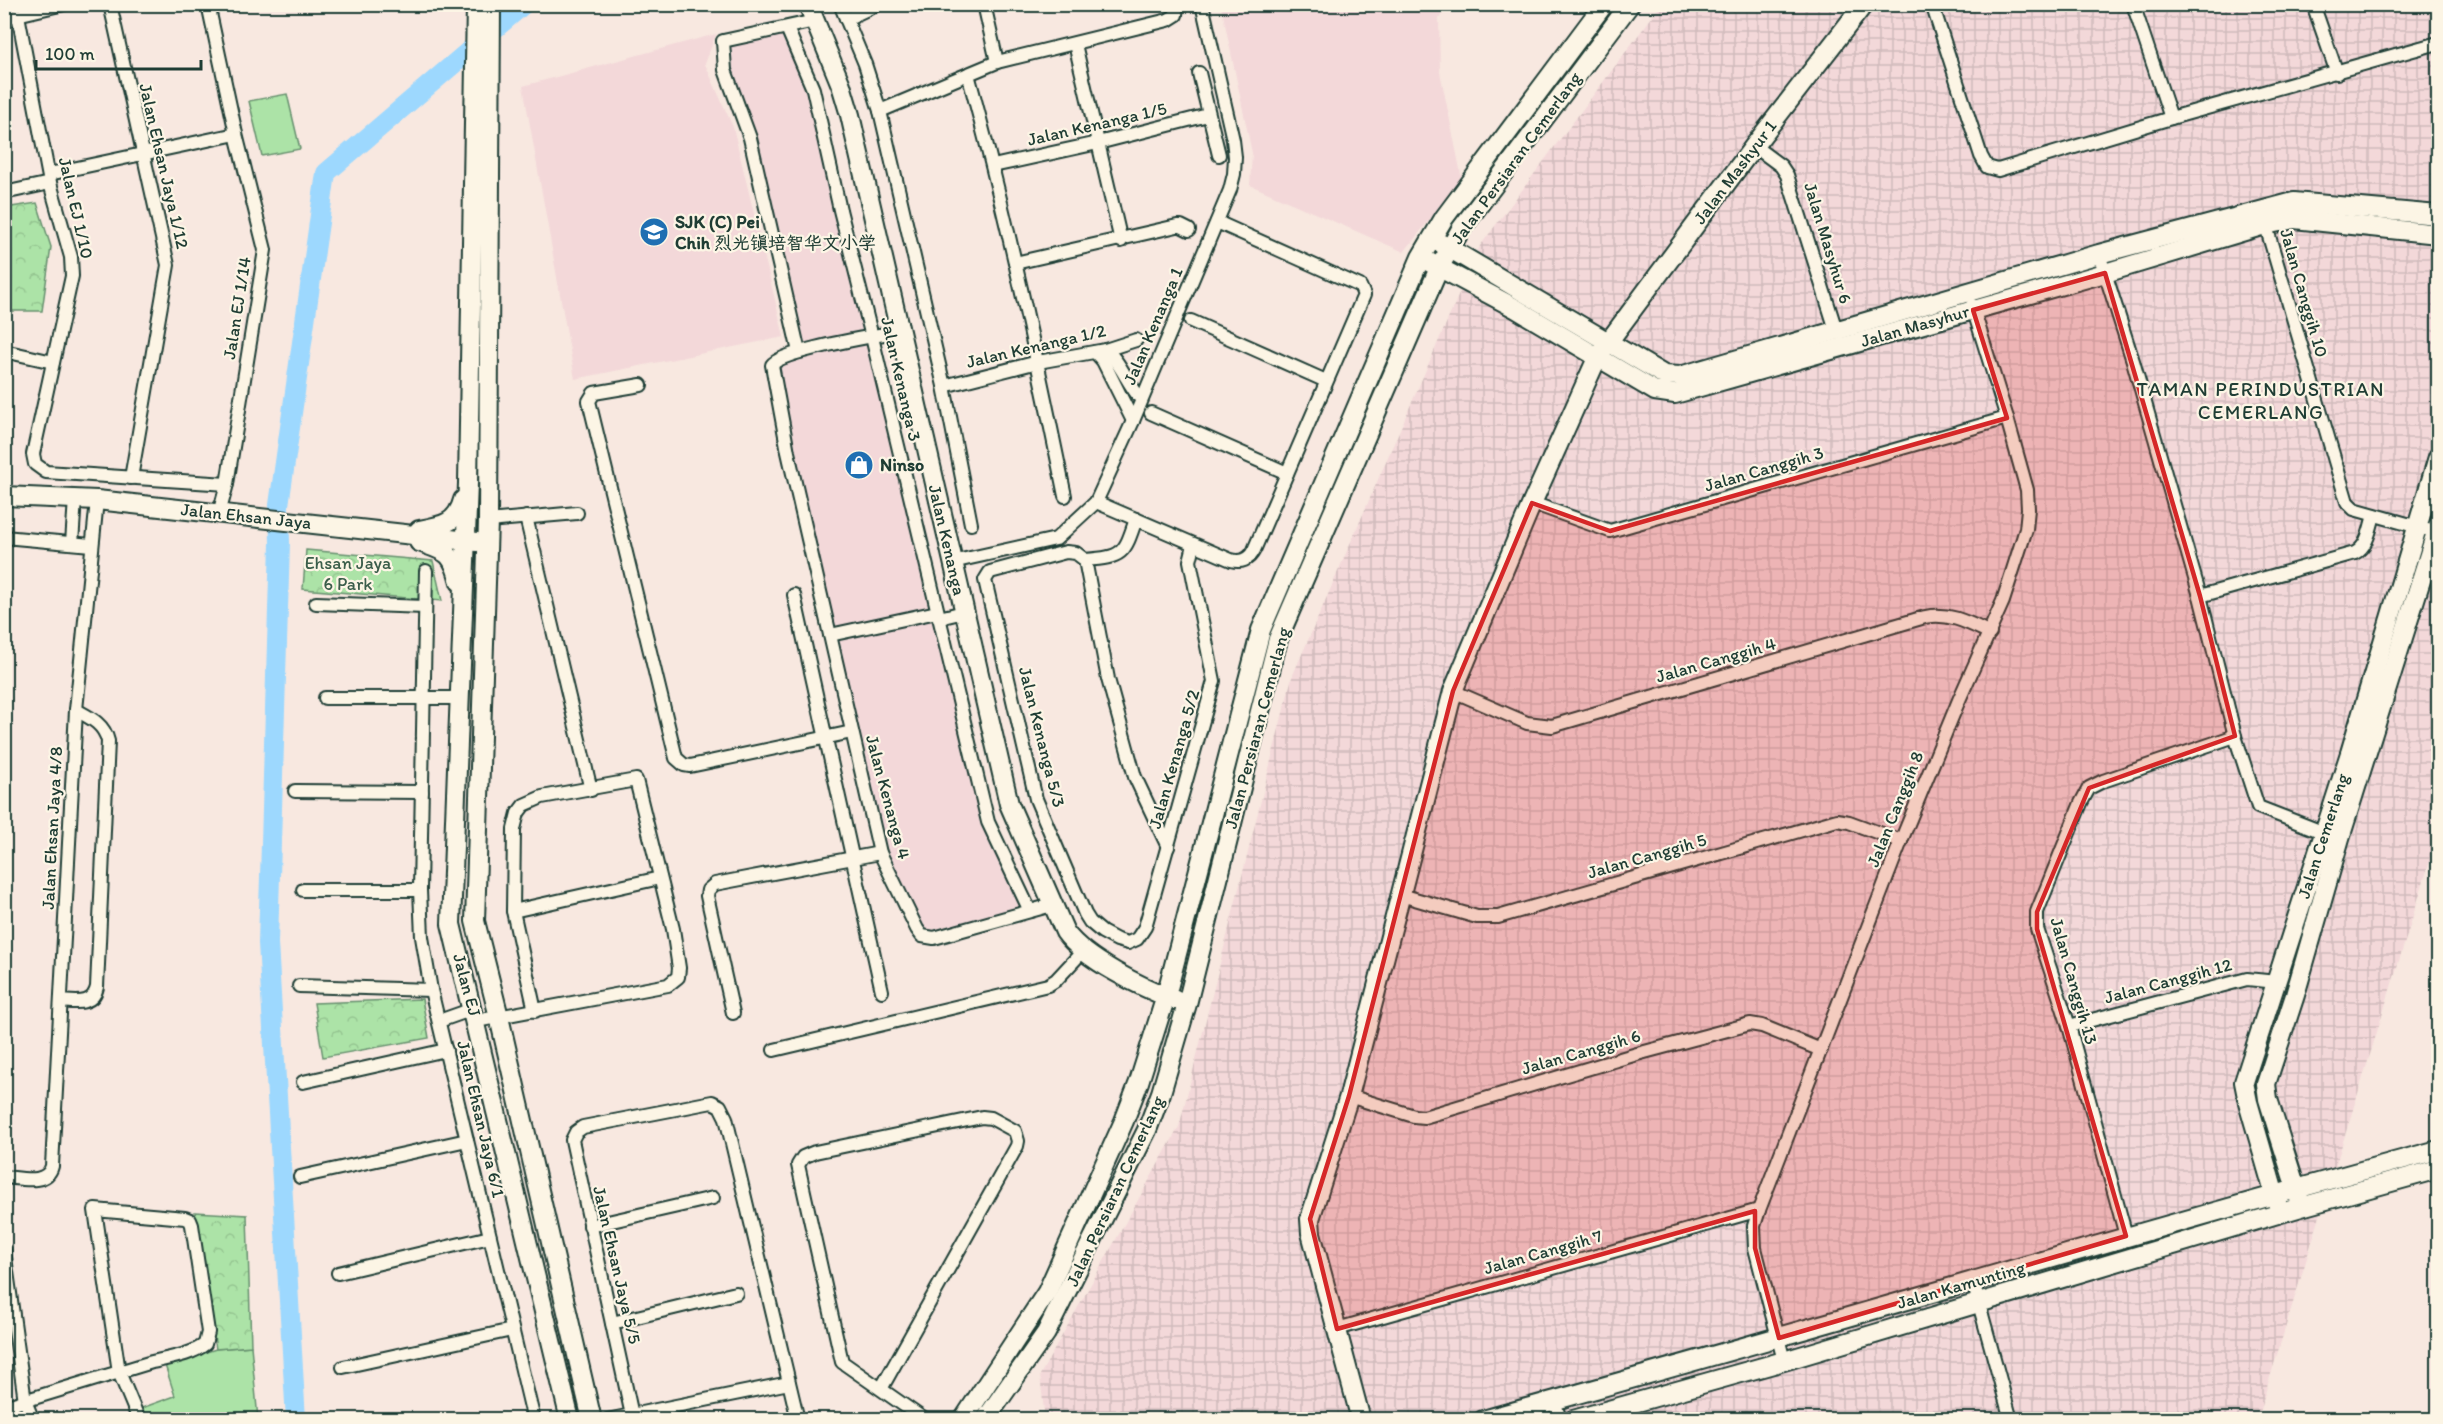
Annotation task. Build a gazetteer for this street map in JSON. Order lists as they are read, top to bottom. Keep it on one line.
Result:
{"streets":{"main road":["Jalan Persiaran Cemerlang","Jalan Mashyur 1","Jalan Masyhur","Jalan Ehsan Jaya","Jalan Kenanga","Jalan Cemerlang","Jalan EJ","Jalan Kamunting"],"street":["Jalan Kenanga 1/5","Jalan Ehsan Jaya 1/12","Jalan EJ 1/10","Jalan Masyhur 6","Jalan Canggih 10","Jalan EJ 1/14","Jalan Kenanga 1","Jalan Kenanga 1/2","Jalan Kenanga 3","Jalan Canggih 3","Jalan Canggih 4","Jalan Kenanga 5/3","Jalan Kenanga 5/2","Jalan Kenanga 4","Jalan Canggih 8","Jalan Ehsan Jaya 4/8","Jalan Canggih 5","Jalan Canggih 13","Jalan Canggih 12","Jalan Canggih 6","Jalan Ehsan Jaya 6/1","Jalan Canggih 7","Jalan Ehsan Jaya 5/5"]},"crossings":[["Jalan Persiaran Cemerlang","Jalan Masyhur"],["Jalan Persiaran Cemerlang","Jalan Kenanga"],["Jalan Ehsan Jaya 1/12","Jalan EJ 1/10"],["Jalan Mashyur 1","Jalan Masyhur 6"],["Jalan Mashyur 1","Jalan Masyhur"],["Jalan Mashyur 1","Jalan Canggih 3"],["Jalan Mashyur 1","Jalan Canggih 4"],["Jalan Mashyur 1","Jalan Canggih 5"],["Jalan Mashyur 1","Jalan Canggih 6"],["Jalan Mashyur 1","Jalan Canggih 7"],["Jalan Masyhur 6","Jalan Masyhur"],["Jalan Canggih 10","Jalan Masyhur"],["Jalan Canggih 10","Jalan Cemerlang"],["Jalan EJ 1/14","Jalan Ehsan Jaya"],["Jalan Kenanga 1","Jalan Kenanga"],["Jalan Masyhur","Jalan Canggih 8"],["Jalan Kenanga 3","Jalan Kenanga 4"],["Jalan Canggih 3","Jalan Canggih 8"],["Jalan Ehsan Jaya","Jalan Ehsan Jaya 4/8"],["Jalan Ehsan Jaya","Jalan EJ"],["Jalan Kenanga","Jalan Kenanga 4"],["Jalan Canggih 4","Jalan Canggih 8"],["Jalan Kenanga 5/3","Jalan Kenanga 5/2"],["Jalan Canggih 8","Jalan Canggih 5"],["Jalan Canggih 8","Jalan Canggih 6"],["Jalan Canggih 8","Jalan Canggih 7"],["Jalan Canggih 8","Jalan Kamunting"],["Jalan Cemerlang","Jalan Canggih 12"],["Jalan Cemerlang","Jalan Kamunting"],["Jalan Canggih 13","Jalan Canggih 12"],["Jalan Canggih 13","Jalan Kamunting"]],"districts":["TAMAN PERINDUSTRIAN CEMERLANG"],"parks":["Ehsan Jaya 6 Park"],"places":{"school or university":["SJK (C) Pei Chih 烈光镇培智华文小学"],"shop":["Ninso"]},"scale_bar":"100 m"}
